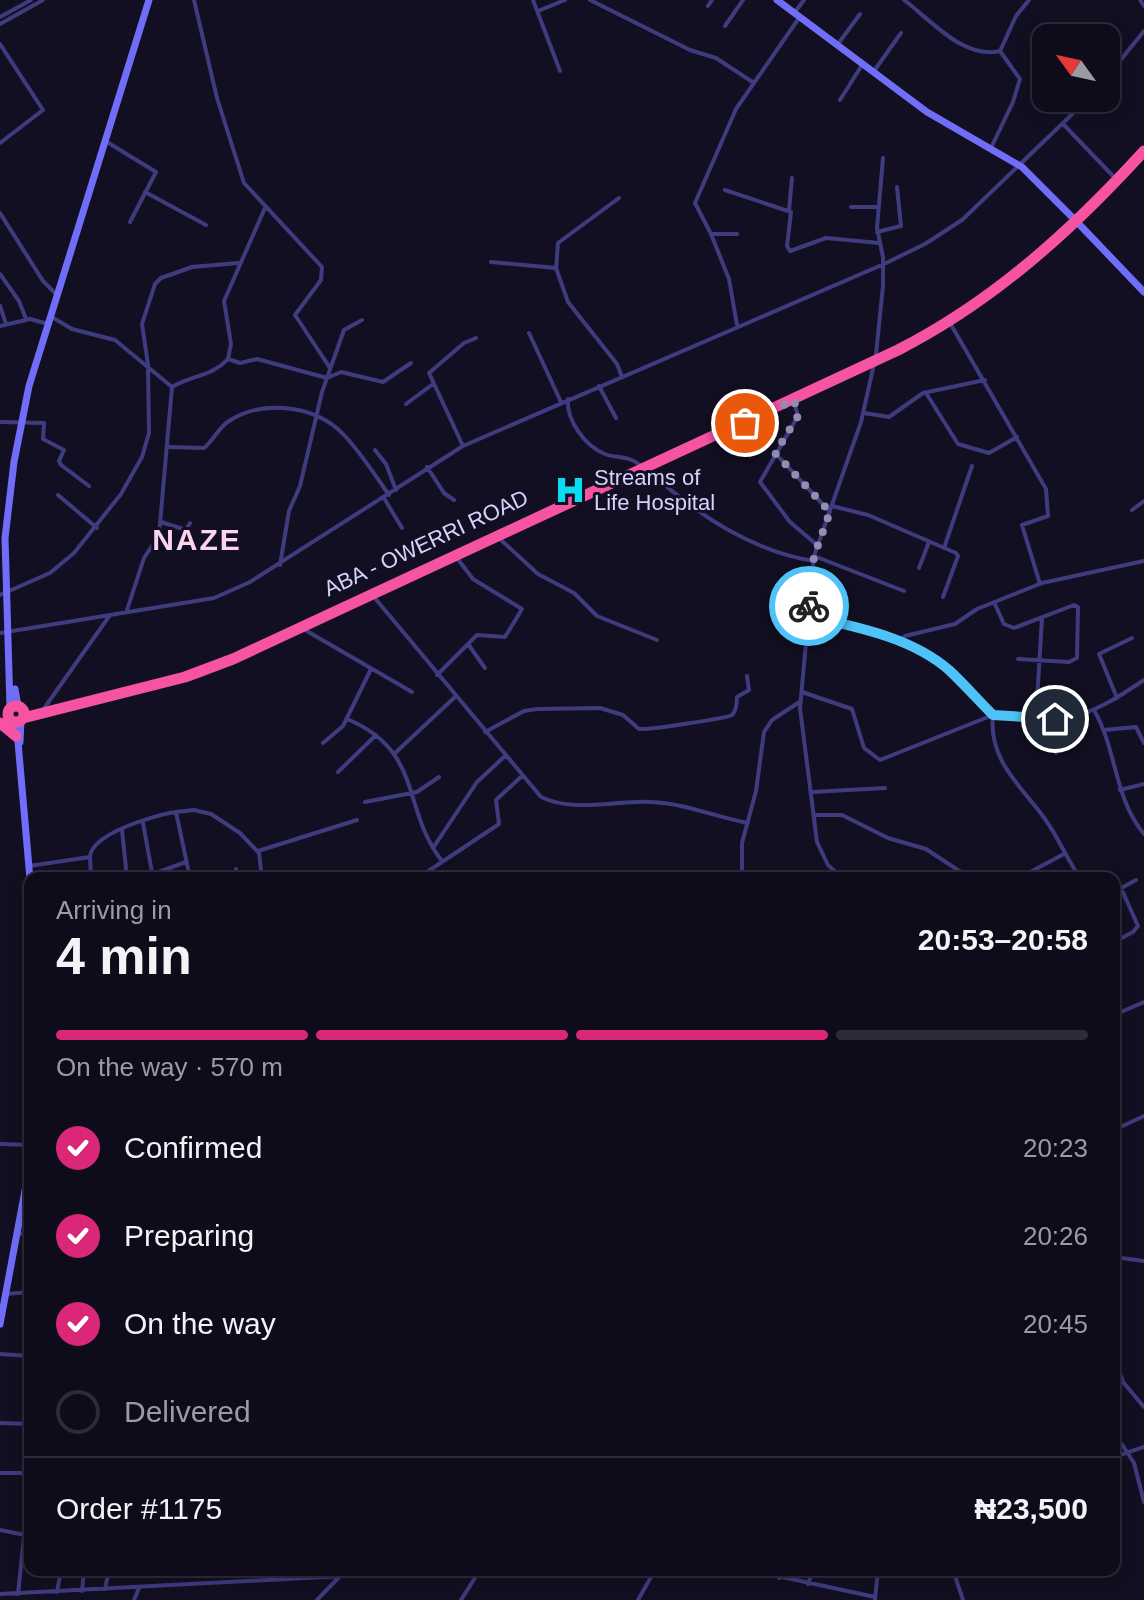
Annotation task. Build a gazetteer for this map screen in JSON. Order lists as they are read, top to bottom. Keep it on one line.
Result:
{"streets":{"highway":["ABA - OWERRI ROAD"]},"districts":["NAZE"],"places":{"hospital":["Streams of Life Hospital"]},"north":"top left","page":{"heading":["4 min","Arriving in","20:53–20:58"],"panel":["Order #1175","₦23,500"],"bar":"On the way · 570 m","list":[["Confirmed","20:23"],["Preparing","20:26"],["On the way","20:45"],"Delivered"]}}
